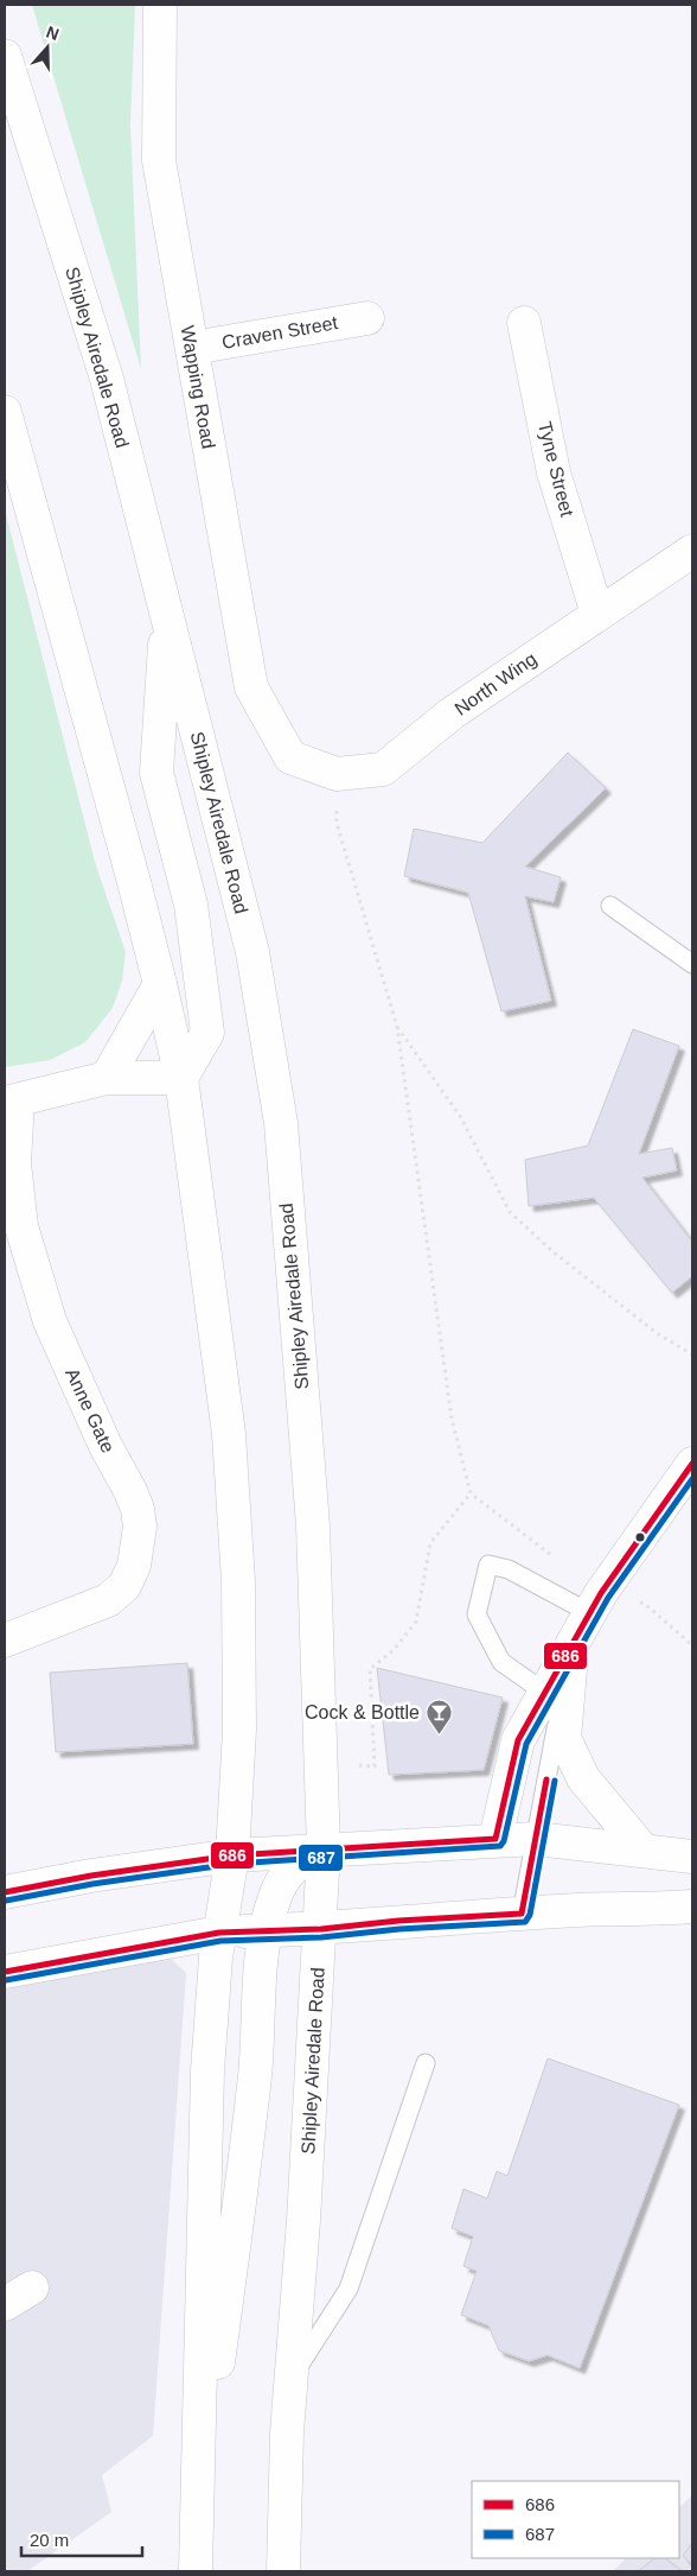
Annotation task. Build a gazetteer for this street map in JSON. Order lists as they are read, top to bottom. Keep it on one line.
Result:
{"streets":{"main road":["Craven Street","Shipley Airedale Road","Wapping Road","Tyne Street","North Wing","Anne Gate"]},"crossings":[["Craven Street","Wapping Road"],["Wapping Road","North Wing"],["Tyne Street","North Wing"]],"places":{"bar":["Cock & Bottle"]},"lines":["transit line 686","transit line 687"],"legend":["686","687"],"scale_bar":"20 m","north":"top"}
